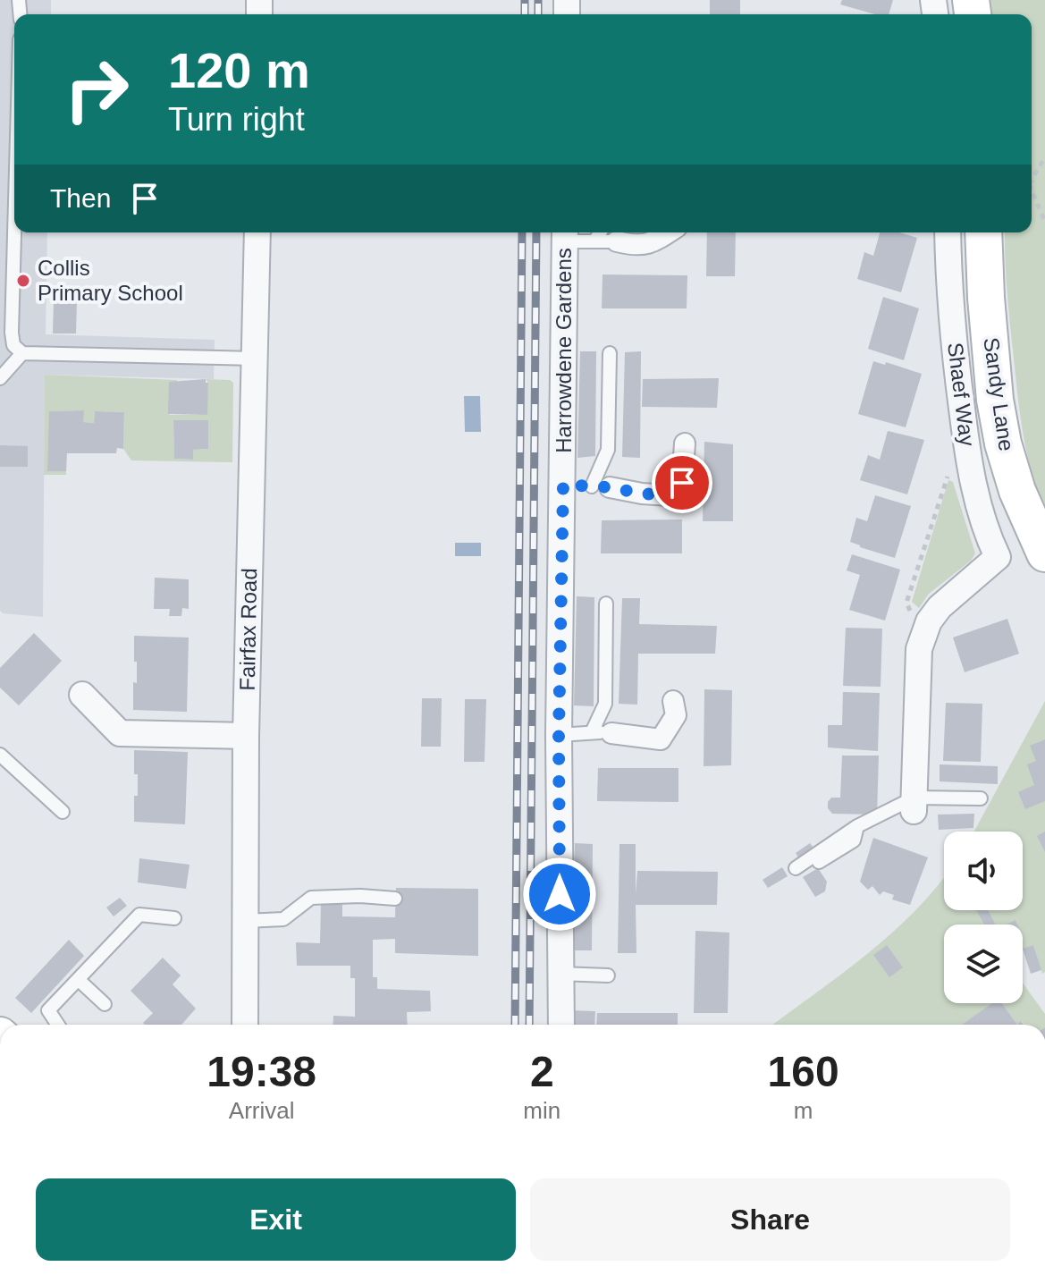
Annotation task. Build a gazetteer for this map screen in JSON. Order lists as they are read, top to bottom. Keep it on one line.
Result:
{"streets":{"main road":["Sandy Lane"],"street":["Harrowdene Gardens","Shaef Way","Fairfax Road"]},"places":["Collis Primary School"],"page":{"turn":["120 m","Turn right"],"then":"Then","eta":["19:38","Arrival","2","min","160","m"],"buttons":["Exit","Share"]}}
